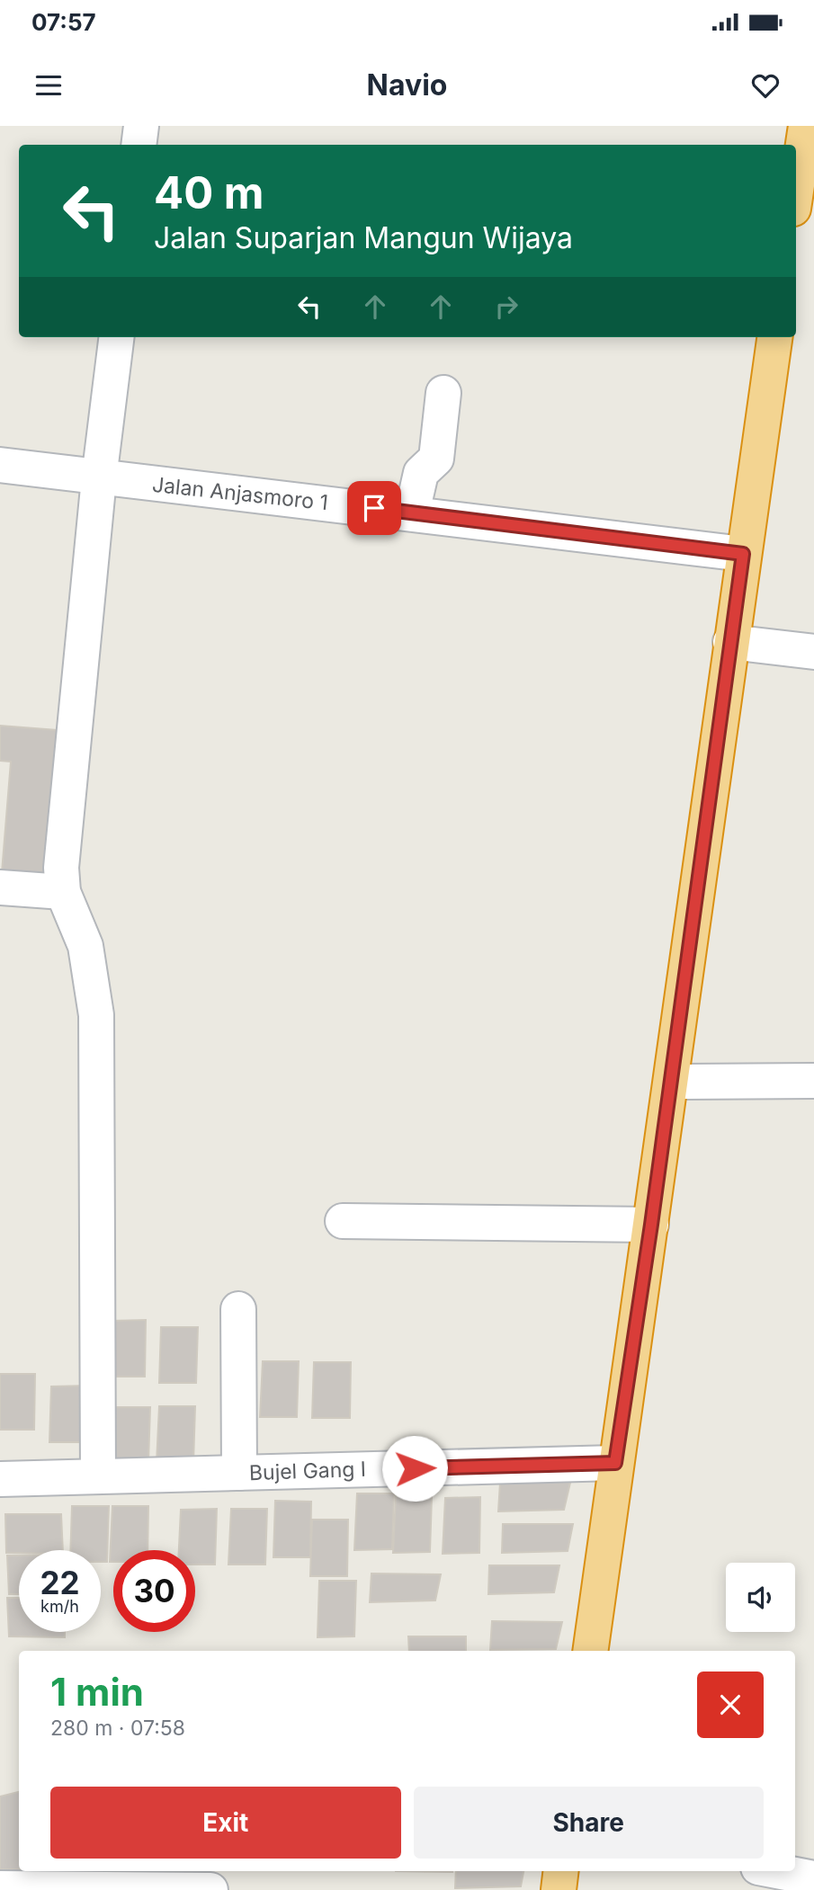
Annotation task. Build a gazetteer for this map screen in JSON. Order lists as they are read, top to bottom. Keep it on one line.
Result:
{"streets":{"street":["Jalan Anjasmoro 1","Bujel Gang I"]},"page":{"status":"07:57","header":"Navio","turn":["40 m","Jalan Suparjan Mangun Wijaya"],"speed":"22 km/h","limit":"30","heading":["1 min","280 m · 07:58"],"buttons":["Exit","Share"]}}
